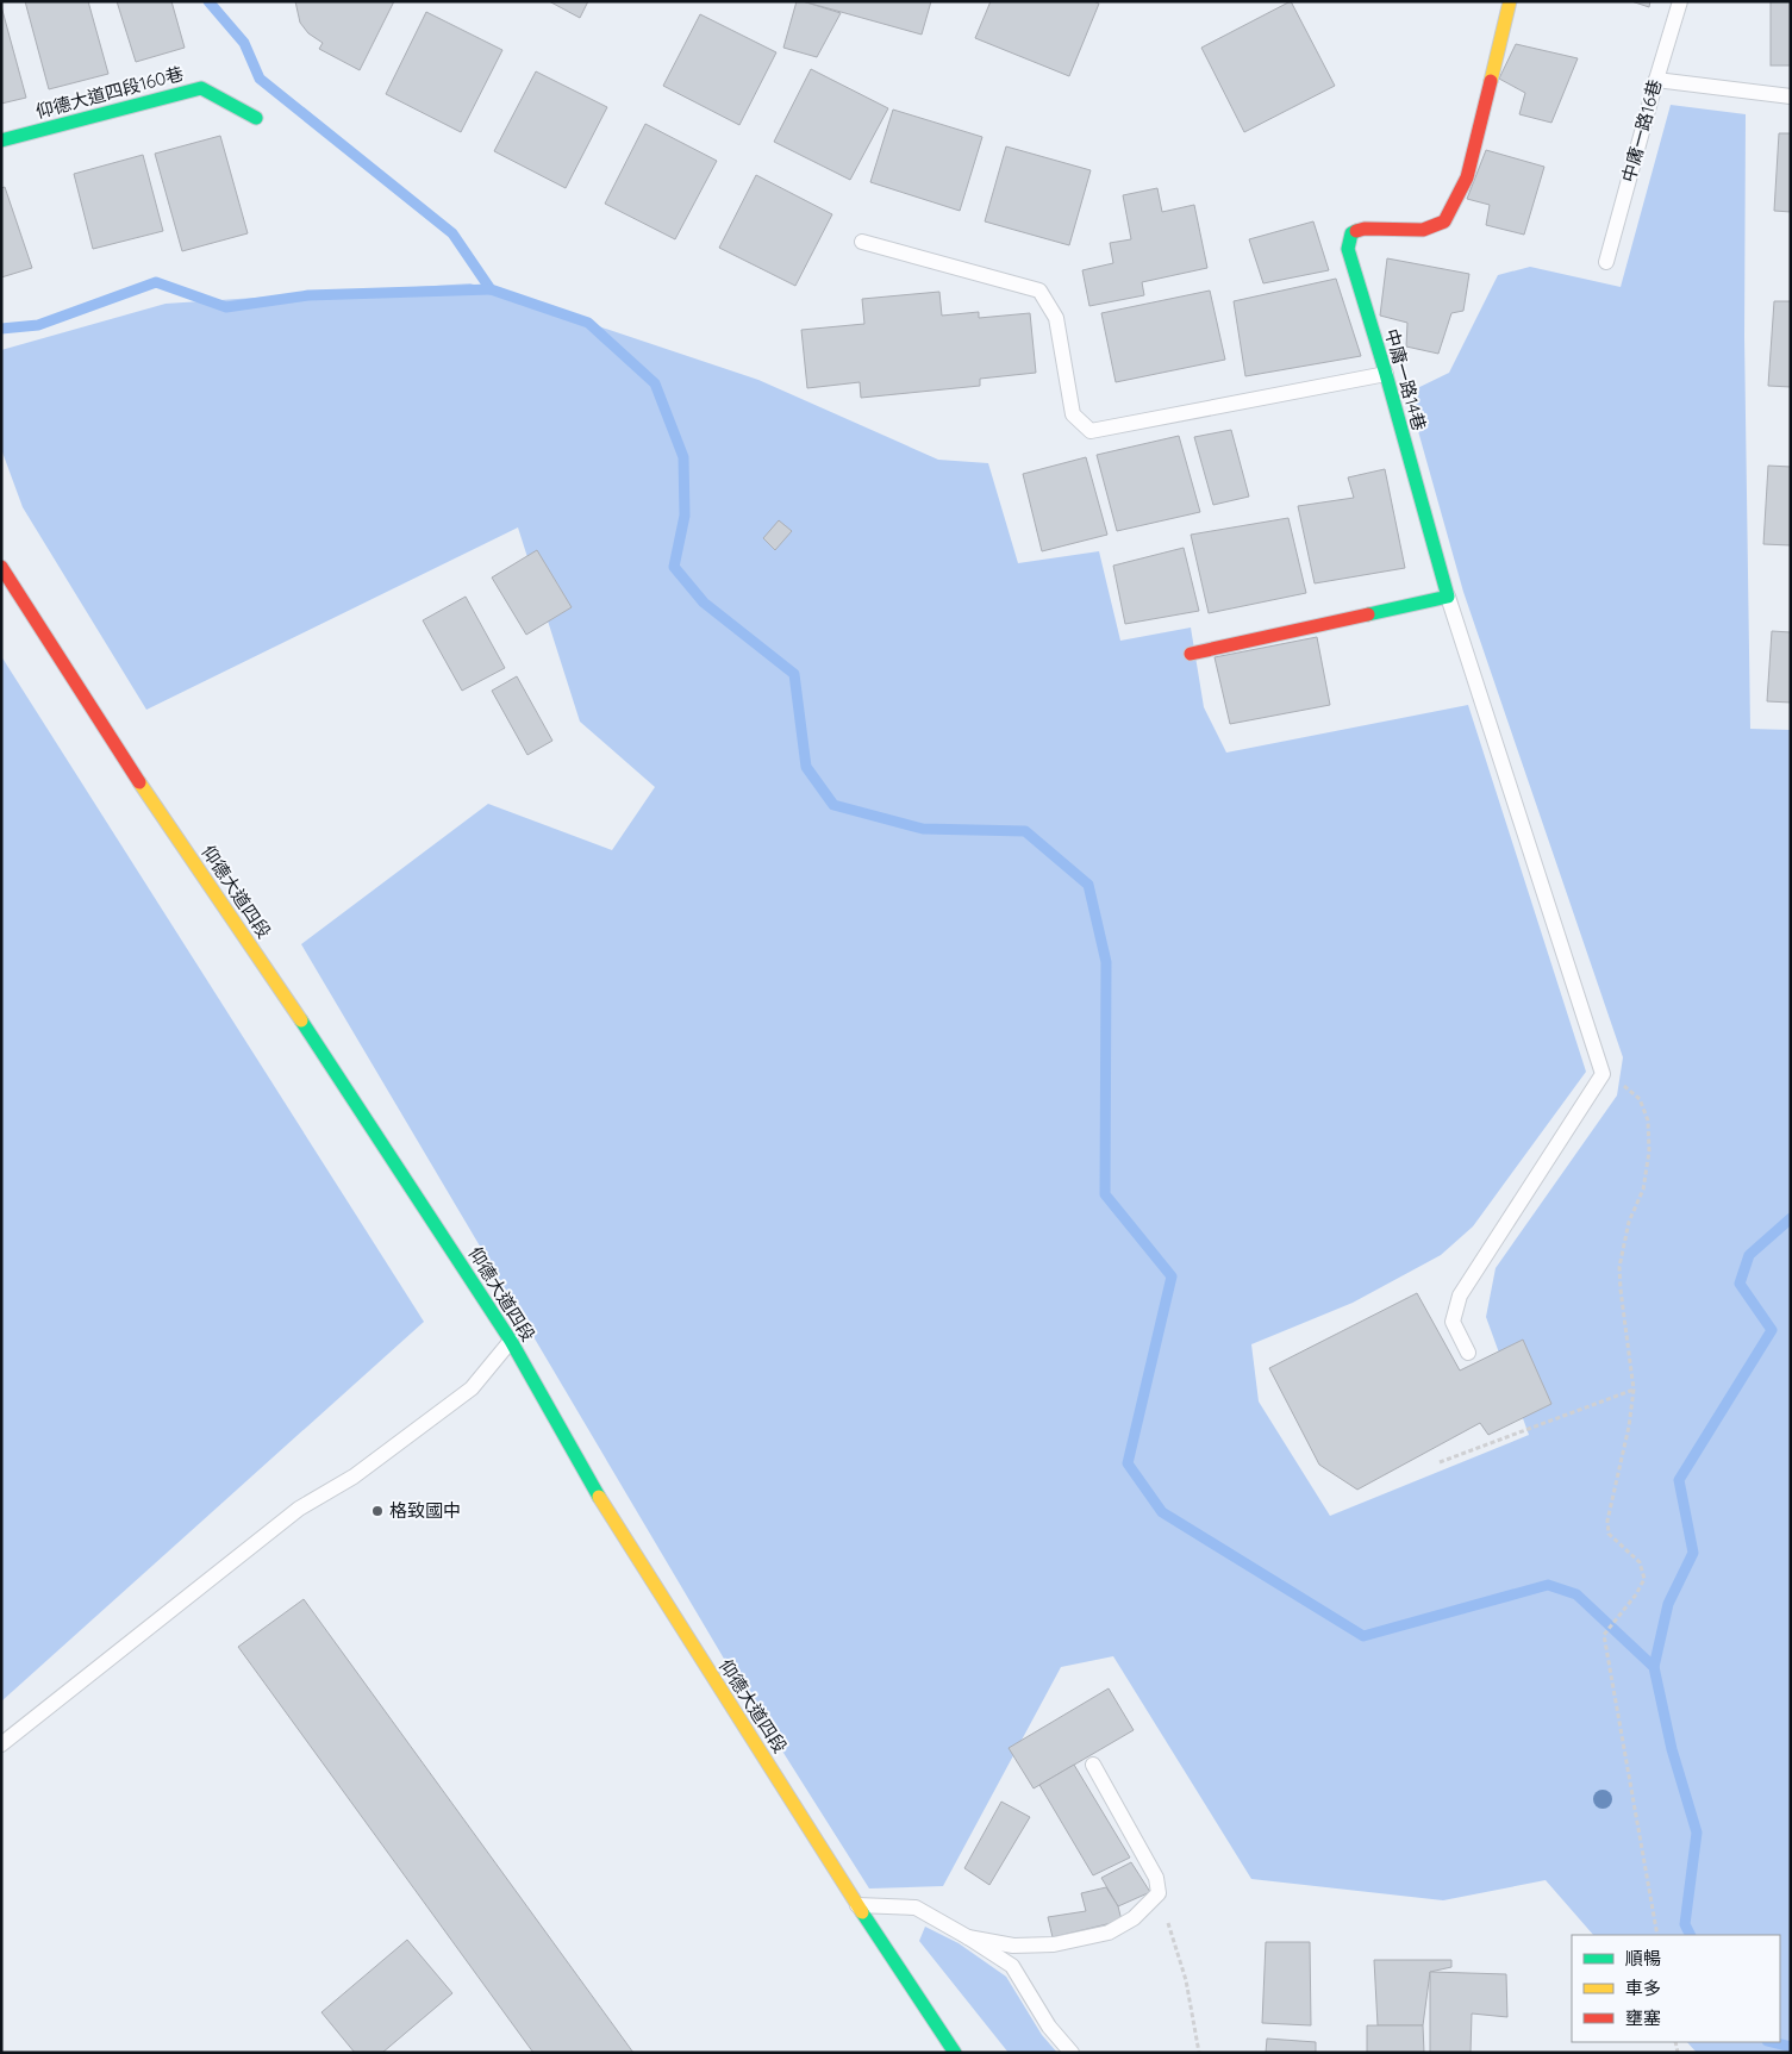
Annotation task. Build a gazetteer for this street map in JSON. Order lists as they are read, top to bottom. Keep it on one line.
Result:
{"streets":{"main road":["仰德大道四段160巷","中庸一路14巷","仰德大道四段"],"lane":["中庸一路16巷"]},"places":["格致國中"],"legend":["順暢","車多","壅塞"]}
